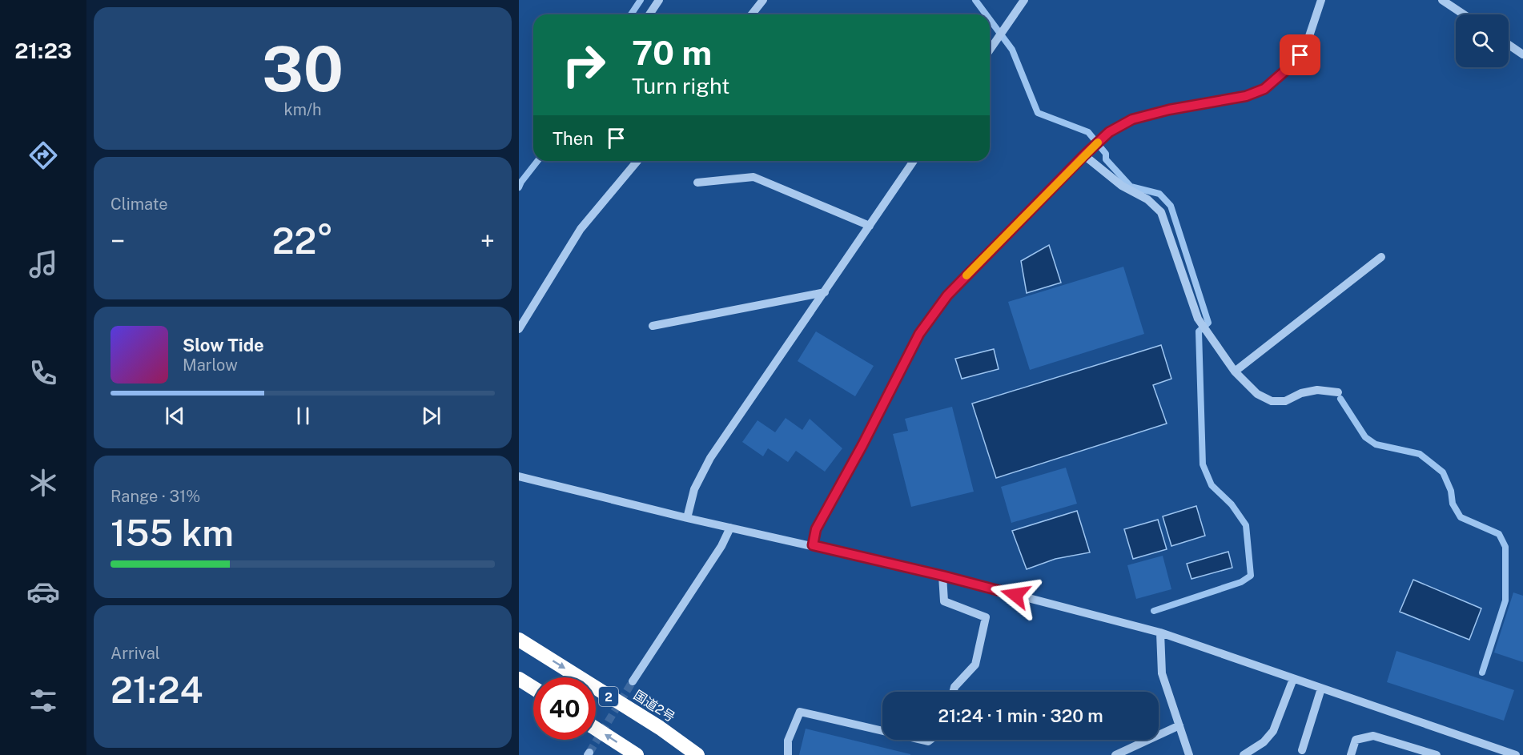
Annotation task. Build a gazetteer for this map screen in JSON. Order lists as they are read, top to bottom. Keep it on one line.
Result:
{"streets":{"highway":["2","国道2号"]},"page":{"tabs":"21:23","tile":[["30","km/h"],"Climate",["Range · 31%","155 km"],["Arrival","21:24"]],"turn":["70 m","Turn right"],"then":"Then","heat":["−","22°","+"],"song":["Slow Tide","Marlow"],"limit":"40","trip":"21:24 · 1 min · 320 m"}}
